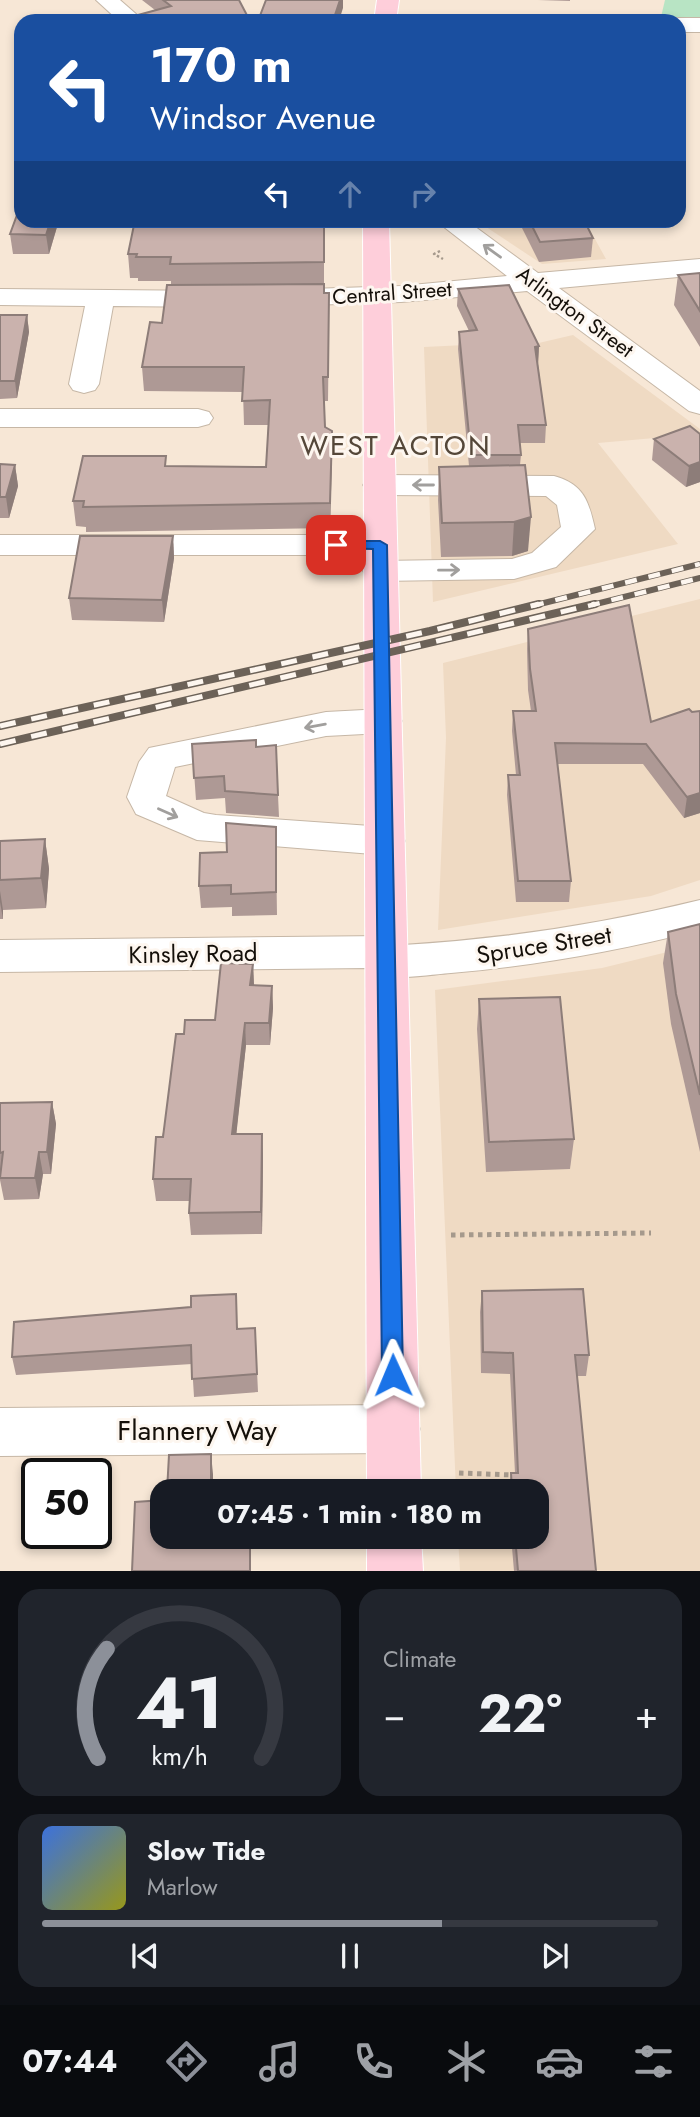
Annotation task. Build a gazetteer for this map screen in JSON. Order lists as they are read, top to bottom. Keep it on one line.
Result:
{"streets":{"street":["Central Street","Arlington Street","Spruce Street","Kinsley Road","Flannery Way"]},"crossings":[["Central Street","Arlington Street"],["Spruce Street","Kinsley Road"]],"districts":["WEST ACTON"],"page":{"turn":["170 m","Windsor Avenue"],"limit":"50","trip":"07:45 · 1 min · 180 m","tile":"Climate","heat":["−","22°","+"],"song":["Slow Tide","Marlow"],"tabs":"07:44","gauge":["41","km/h"]}}
